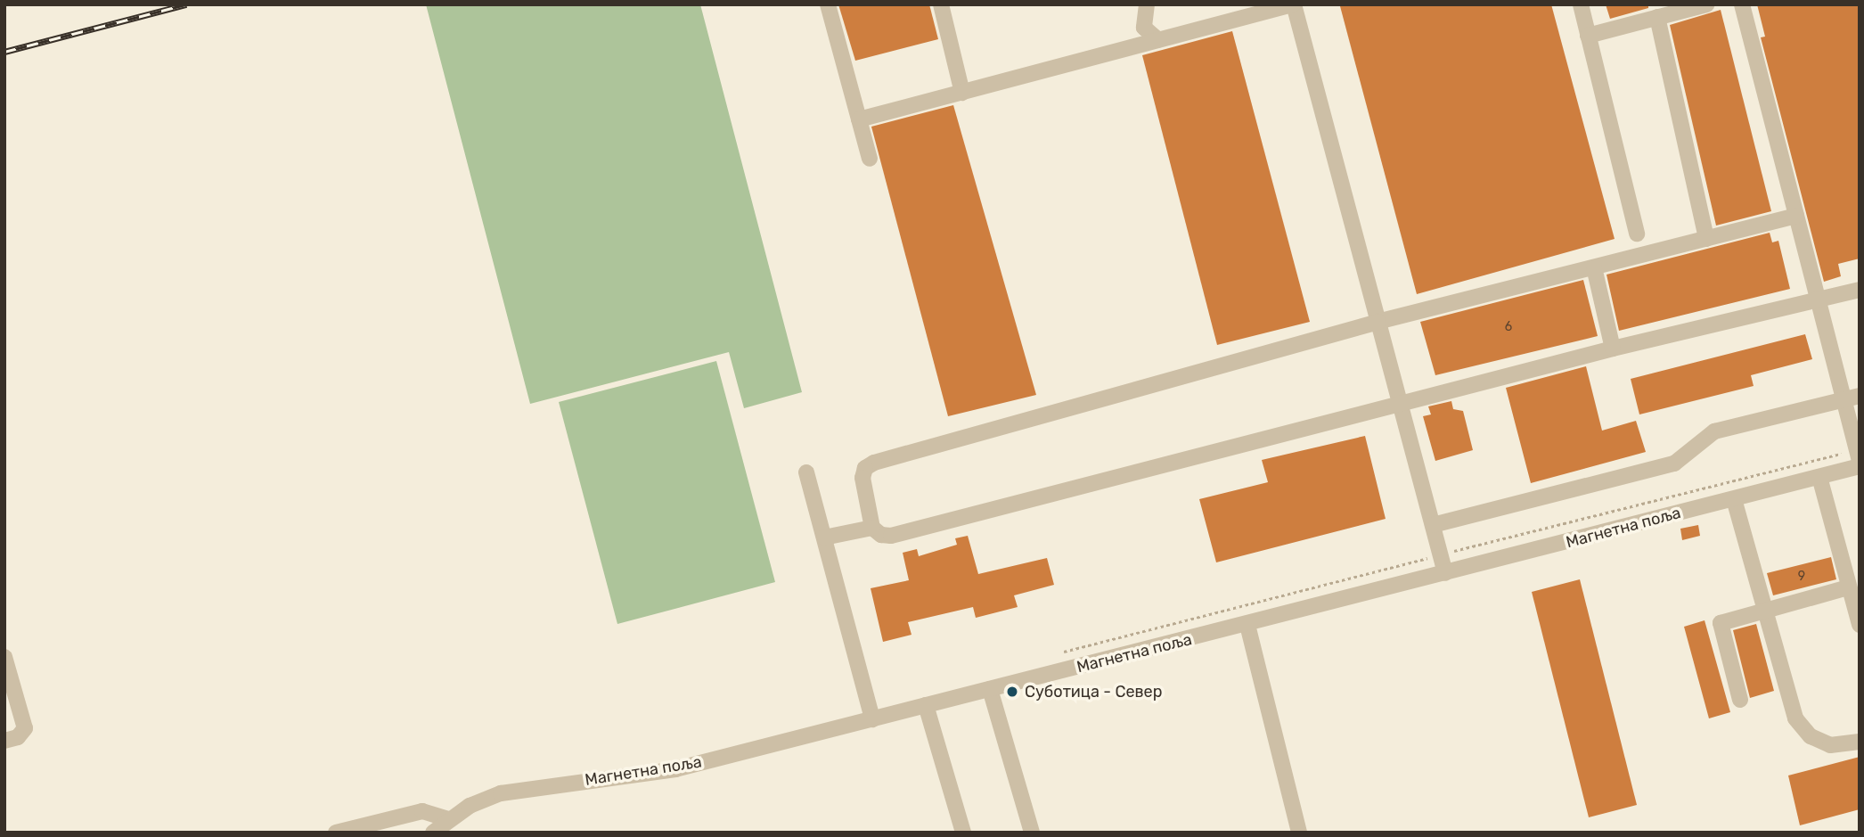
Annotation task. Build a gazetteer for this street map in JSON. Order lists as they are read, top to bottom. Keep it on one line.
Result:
{"streets":{"street":["Магнетна поља"]},"places":["Суботица - Север"],"house_numbers":["6","9"]}
